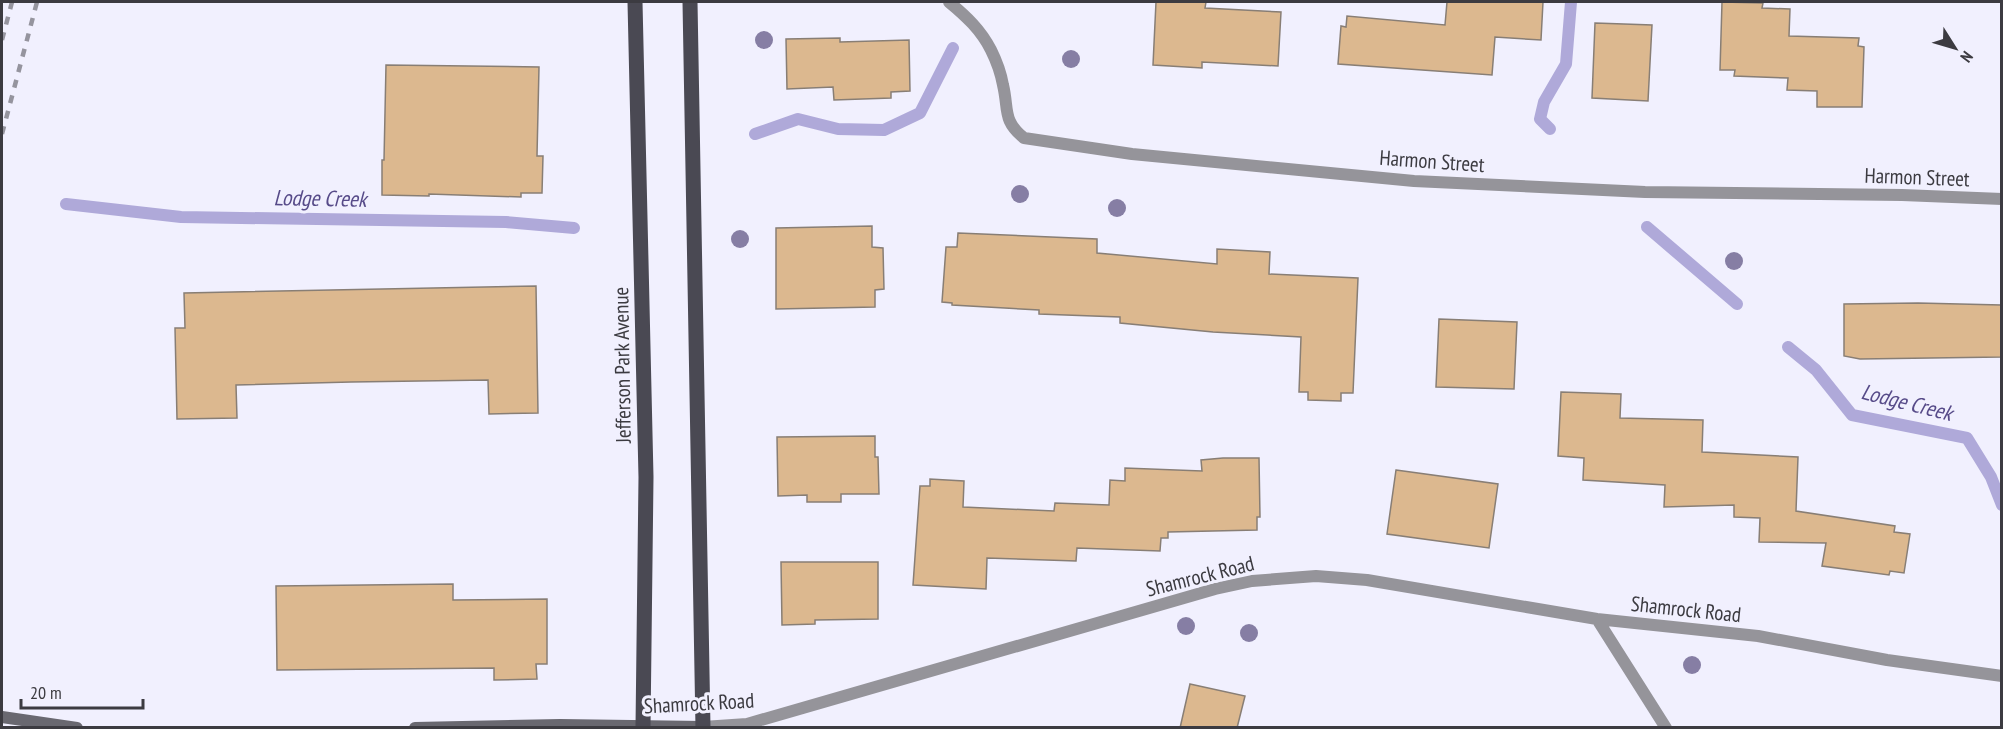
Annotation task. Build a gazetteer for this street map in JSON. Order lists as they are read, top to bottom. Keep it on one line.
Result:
{"streets":{"main road":["Jefferson Park Avenue"],"street":["Harmon Street","Shamrock Road"]},"crossings":[["Jefferson Park Avenue","Shamrock Road"]],"water":["Lodge Creek"],"scale_bar":"20 m","north":"bottom right"}
